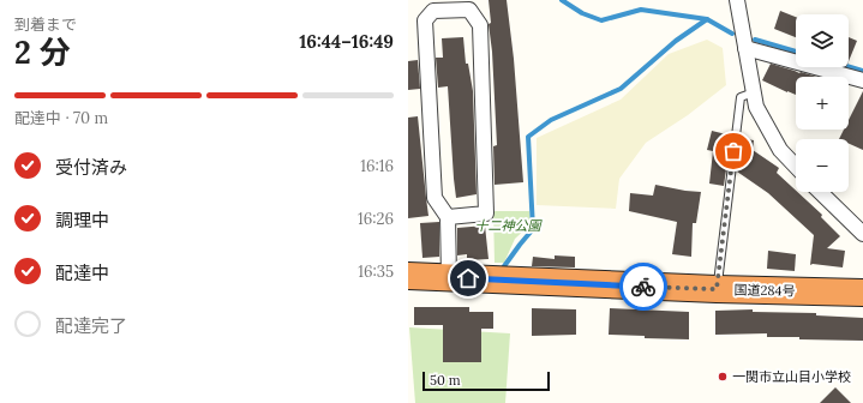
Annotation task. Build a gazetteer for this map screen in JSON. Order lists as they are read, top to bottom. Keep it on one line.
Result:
{"streets":{"highway":["国道284号"]},"parks":["十二神公園"],"places":["一関市立山目小学校"],"scale_bar":"50 m","page":{"heading":["2 分","到着まで","16:44–16:49"],"map_buttons":["+","−"],"bar":"配達中 · 70 m","list":[["受付済み","16:16"],["調理中","16:26"],["配達中","16:35"],"配達完了"],"scale":"50 m"}}
